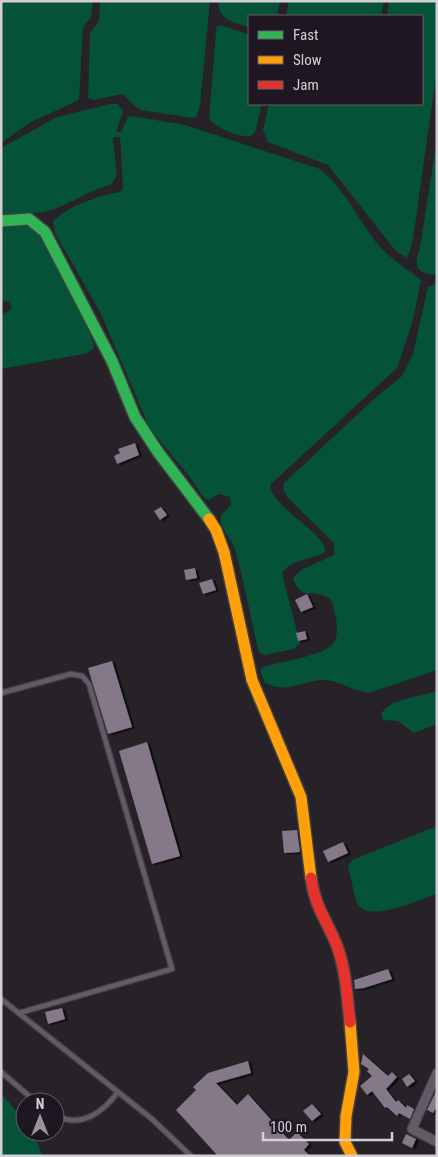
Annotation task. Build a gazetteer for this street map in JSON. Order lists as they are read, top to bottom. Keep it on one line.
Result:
{"legend":["Fast","Slow","Jam"],"scale_bar":"100 m","north":"top"}
